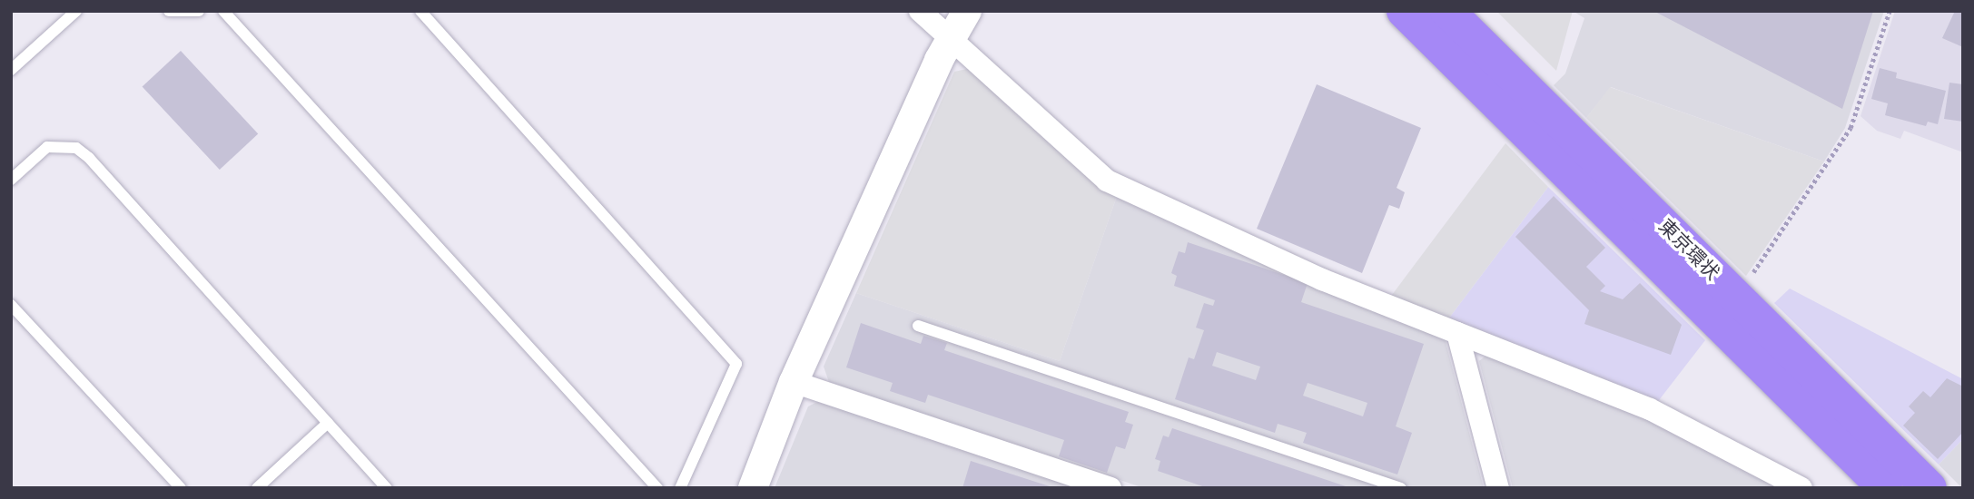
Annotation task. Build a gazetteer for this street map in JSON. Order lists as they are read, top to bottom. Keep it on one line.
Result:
{"streets":{"highway":["東京環状"]}}
